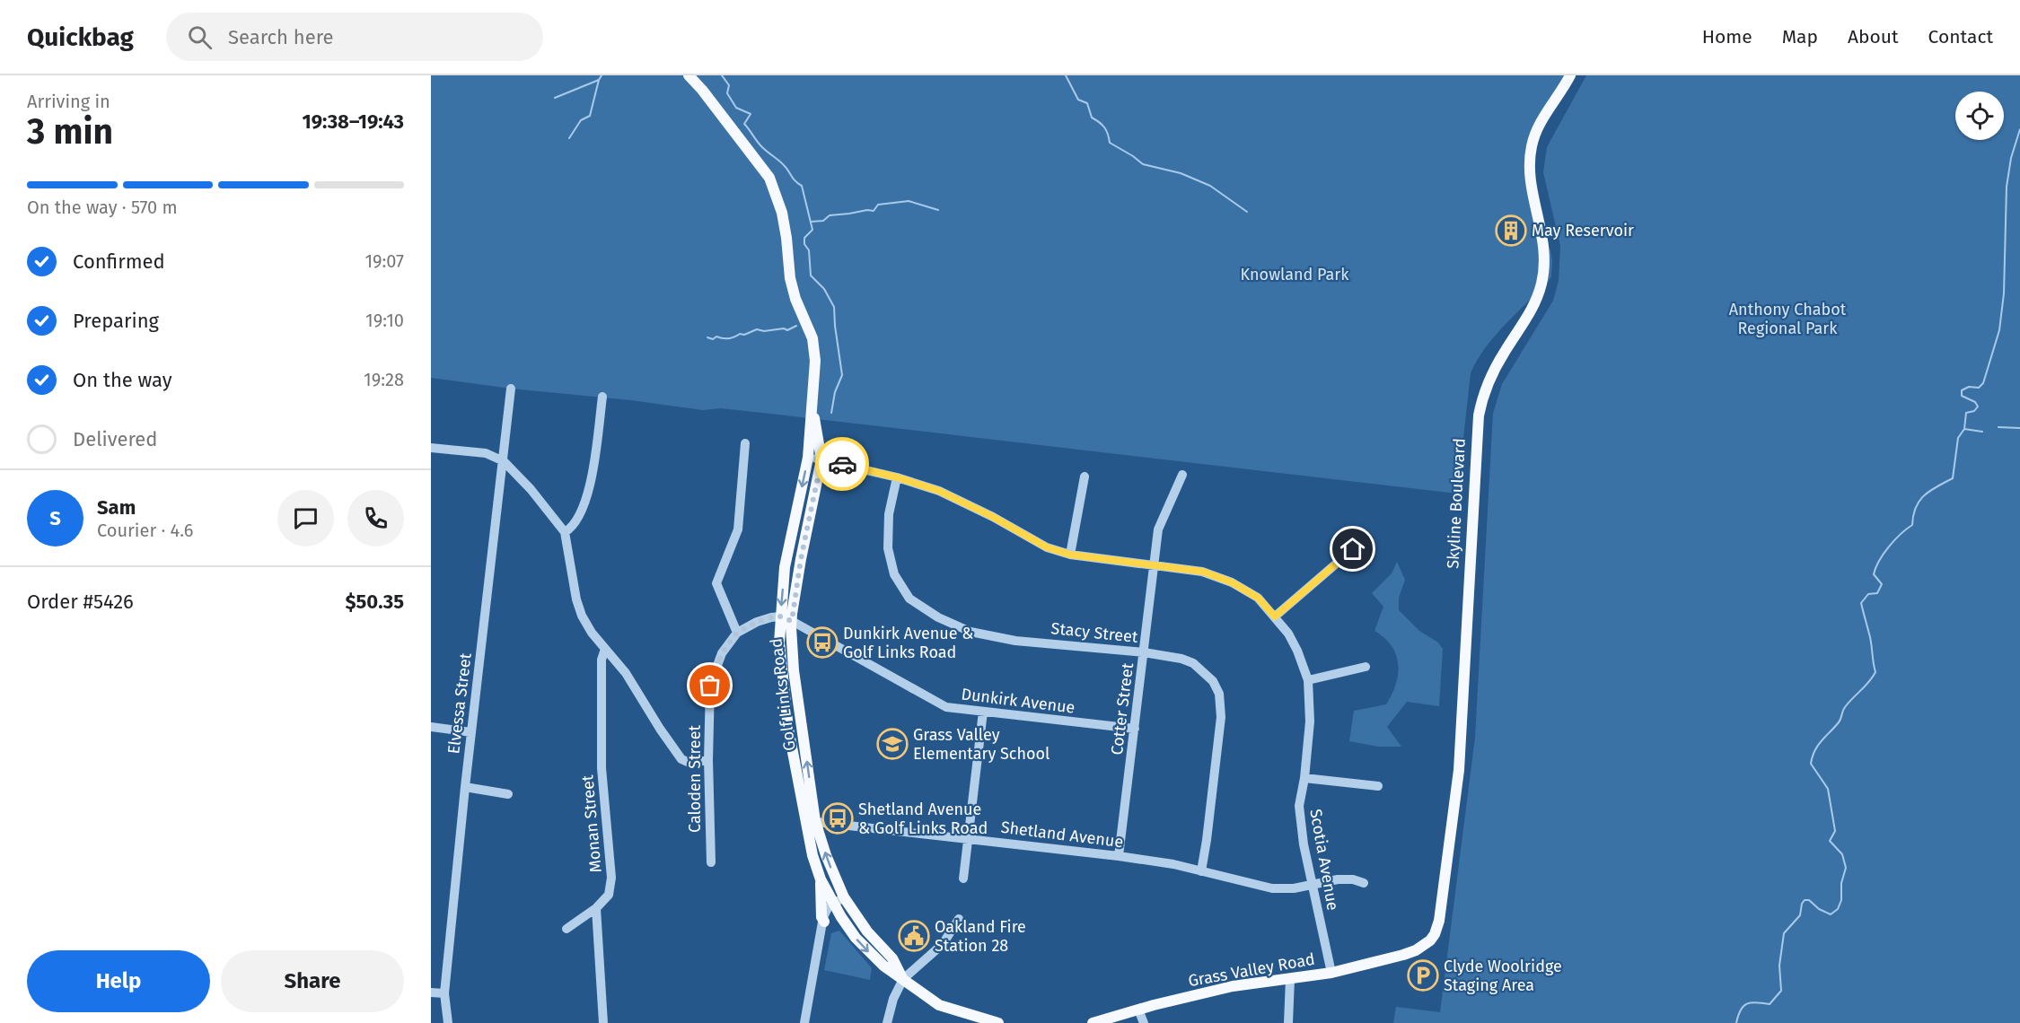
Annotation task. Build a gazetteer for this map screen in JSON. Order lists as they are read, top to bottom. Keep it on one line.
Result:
{"streets":{"main road":["Skyline Boulevard","Golf Links Road","Grass Valley Road"],"street":["Stacy Street","Dunkirk Avenue","Elvessa Street","Cotter Street","Caloden Street","Monan Street","Shetland Avenue","Scotia Avenue"]},"crossings":[["Skyline Boulevard","Grass Valley Road"],["Stacy Street","Cotter Street"],["Stacy Street","Shetland Avenue"],["Stacy Street","Scotia Avenue"],["Golf Links Road","Dunkirk Avenue"],["Golf Links Road","Caloden Street"],["Golf Links Road","Shetland Avenue"],["Golf Links Road","Scotia Avenue"],["Dunkirk Avenue","Cotter Street"],["Cotter Street","Shetland Avenue"],["Cotter Street","Scotia Avenue"],["Shetland Avenue","Scotia Avenue"],["Scotia Avenue","Grass Valley Road"]],"parks":["Knowland Park","Anthony Chabot Regional Park"],"places":{"building":["May Reservoir"],"bus stop":["Dunkirk Avenue & Golf Links Road","Shetland Avenue & Golf Links Road"],"school or university":["Grass Valley Elementary School"],"public building":["Oakland Fire Station 28"],"parking":["Clyde Woolridge Staging Area"]},"page":{"header":"Quickbag","search":"Search here","nav":["Home","Map","About","Contact"],"heading":["3 min","Arriving in","19:38–19:43"],"panel":["Sam","Courier · 4.6","Order #5426","$50.35"],"bar":"On the way · 570 m","list":[["Confirmed","19:07"],["Preparing","19:10"],["On the way","19:28"],"Delivered"],"round":"S","buttons":["Help","Share"]}}
